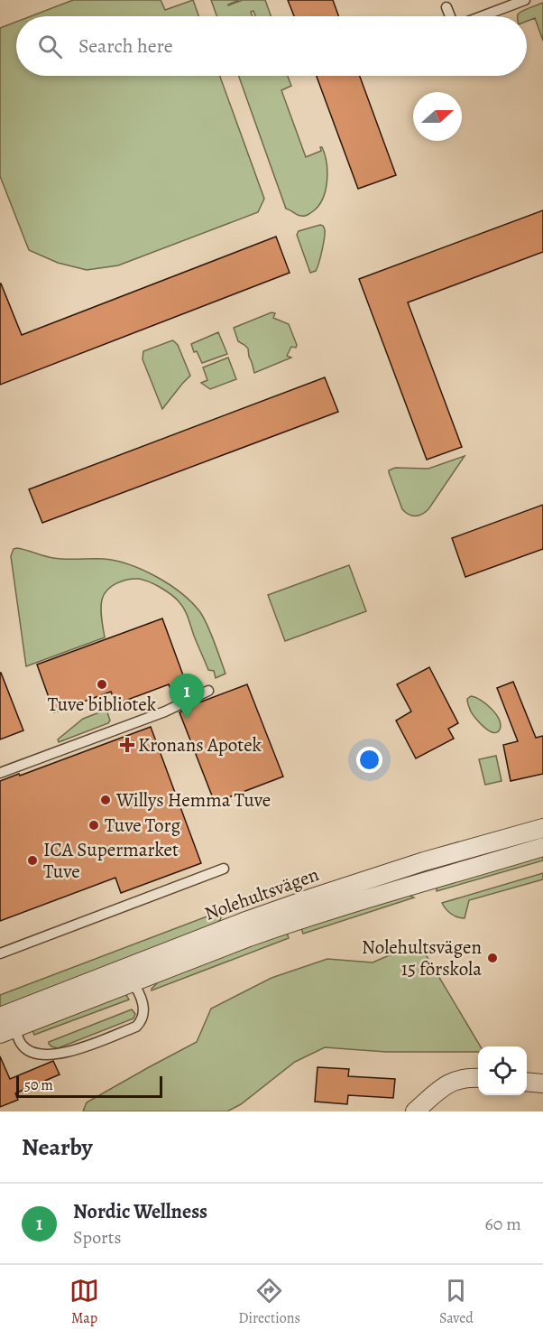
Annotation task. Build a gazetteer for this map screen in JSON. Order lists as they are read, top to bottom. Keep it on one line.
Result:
{"streets":{"street":["Nolehultsvägen"]},"places":{"other":["Tuve bibliotek","Willys Hemma Tuve","Tuve Torg","ICA Supermarket Tuve","Nolehultsvägen 15 förskola"],"health":["Kronans Apotek"]},"scale_bar":"50 m","north":"right","page":{"search":"Search here","pins":"1","scale":"50 m","heading":"Nearby","list":[{"mark":"1","name":"Nordic Wellness","note":"Sports","value":"60 m"}],"nav":["Map","Directions","Saved"]}}
